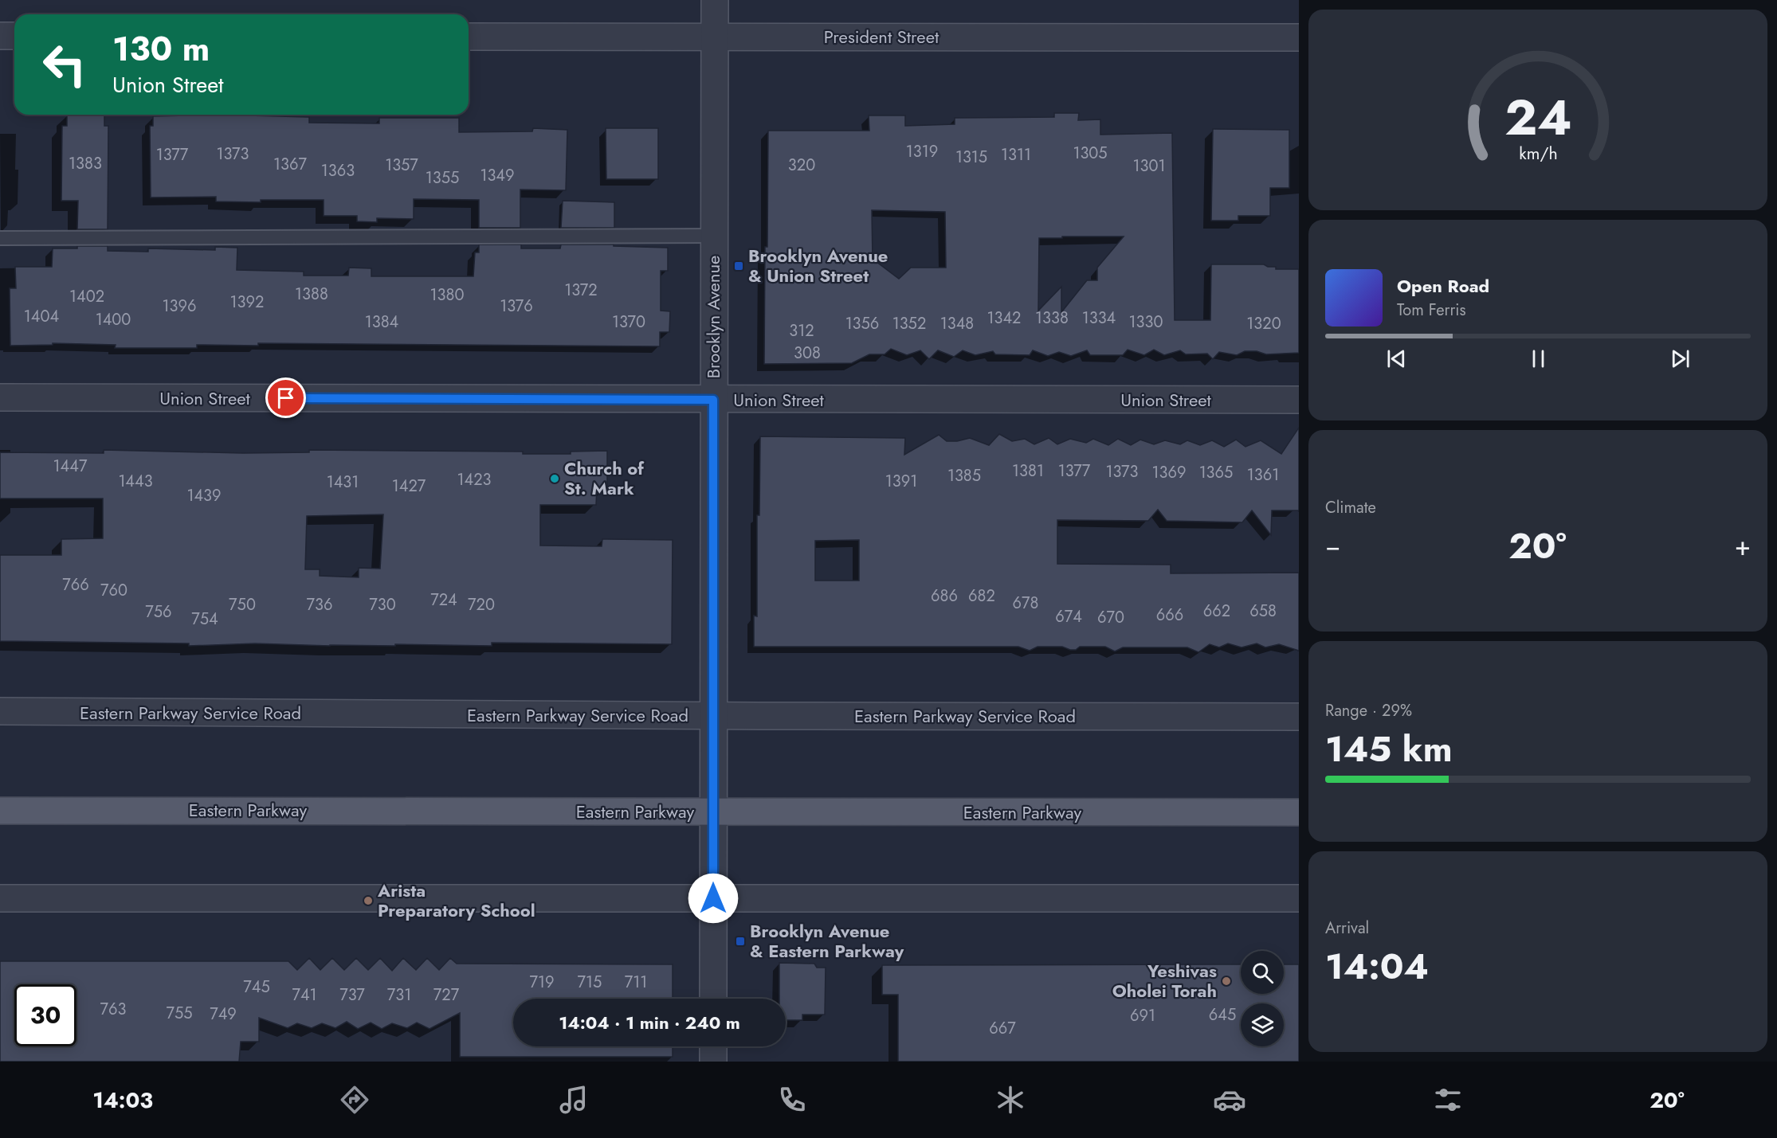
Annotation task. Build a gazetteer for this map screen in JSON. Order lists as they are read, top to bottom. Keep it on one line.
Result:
{"streets":{"main road":["Eastern Parkway"],"street":["President Street","Brooklyn Avenue","Union Street","Eastern Parkway Service Road"]},"crossings":[["President Street","Brooklyn Avenue"],["Brooklyn Avenue","Union Street"],["Brooklyn Avenue","Eastern Parkway Service Road"],["Brooklyn Avenue","Eastern Parkway"]],"places":{"transit":["Brooklyn Avenue & Union Street","Brooklyn Avenue & Eastern Parkway"],"other":["Church of St. Mark","Arista Preparatory School","Yeshivas Oholei Torah"]},"house_numbers":["1319","1305","1373","1377","1311","1315","1383","1367","1357","320","1301","1363","1349","1355","1372","1388","1380","1402","1392","1396","1376","1404","1342","1338","1334","1400","1384","1370","1330","1356","1352","1348","1320","312","308","1447","1381","1377","1373","1369","1365","1361","1385","1423","1443","1391","1431","1427","1439","766","760","686","682","724","678","750","736","730","720","662","658","756","666","674","670","754","719","715","711","745","741","737","731","727","763","755","749","645","691","667"],"page":{"turn":["130 m","Union Street"],"song":["Open Road","Tom Ferris"],"tile":["Climate",["Range · 29%","145 km"],["Arrival","14:04"]],"heat":["−","20°","+"],"limit":"30","trip":"14:04 · 1 min · 240 m","tabs":["14:03","20°"],"gauge":["24","km/h"]}}
